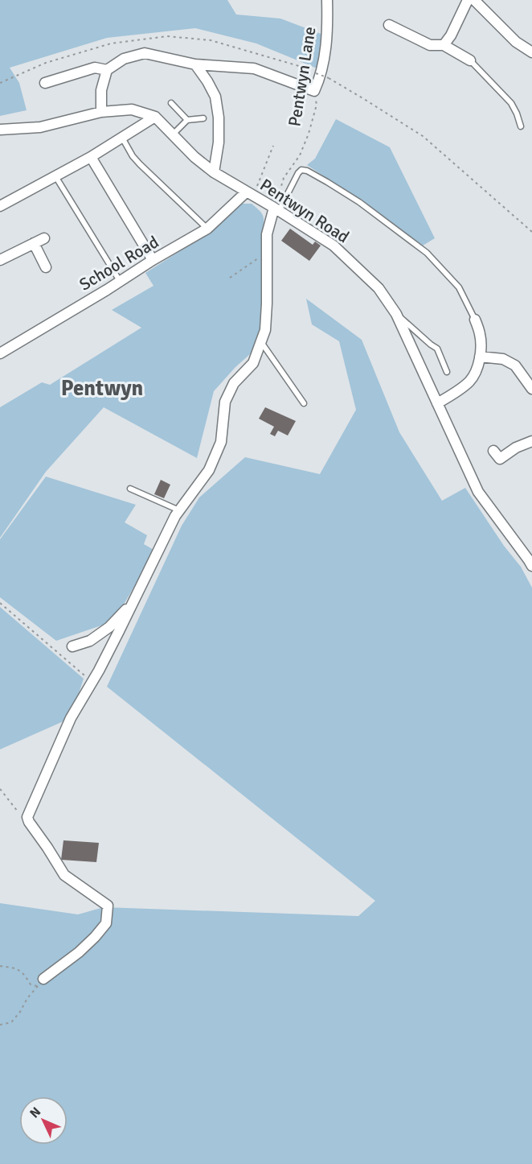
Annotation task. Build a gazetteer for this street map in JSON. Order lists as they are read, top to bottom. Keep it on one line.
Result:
{"streets":{"street":["Pentwyn Lane","Pentwyn Road","School Road"]},"crossings":[["Pentwyn Lane","Pentwyn Road"],["Pentwyn Road","School Road"]],"districts":["Pentwyn"],"north":"top left"}
